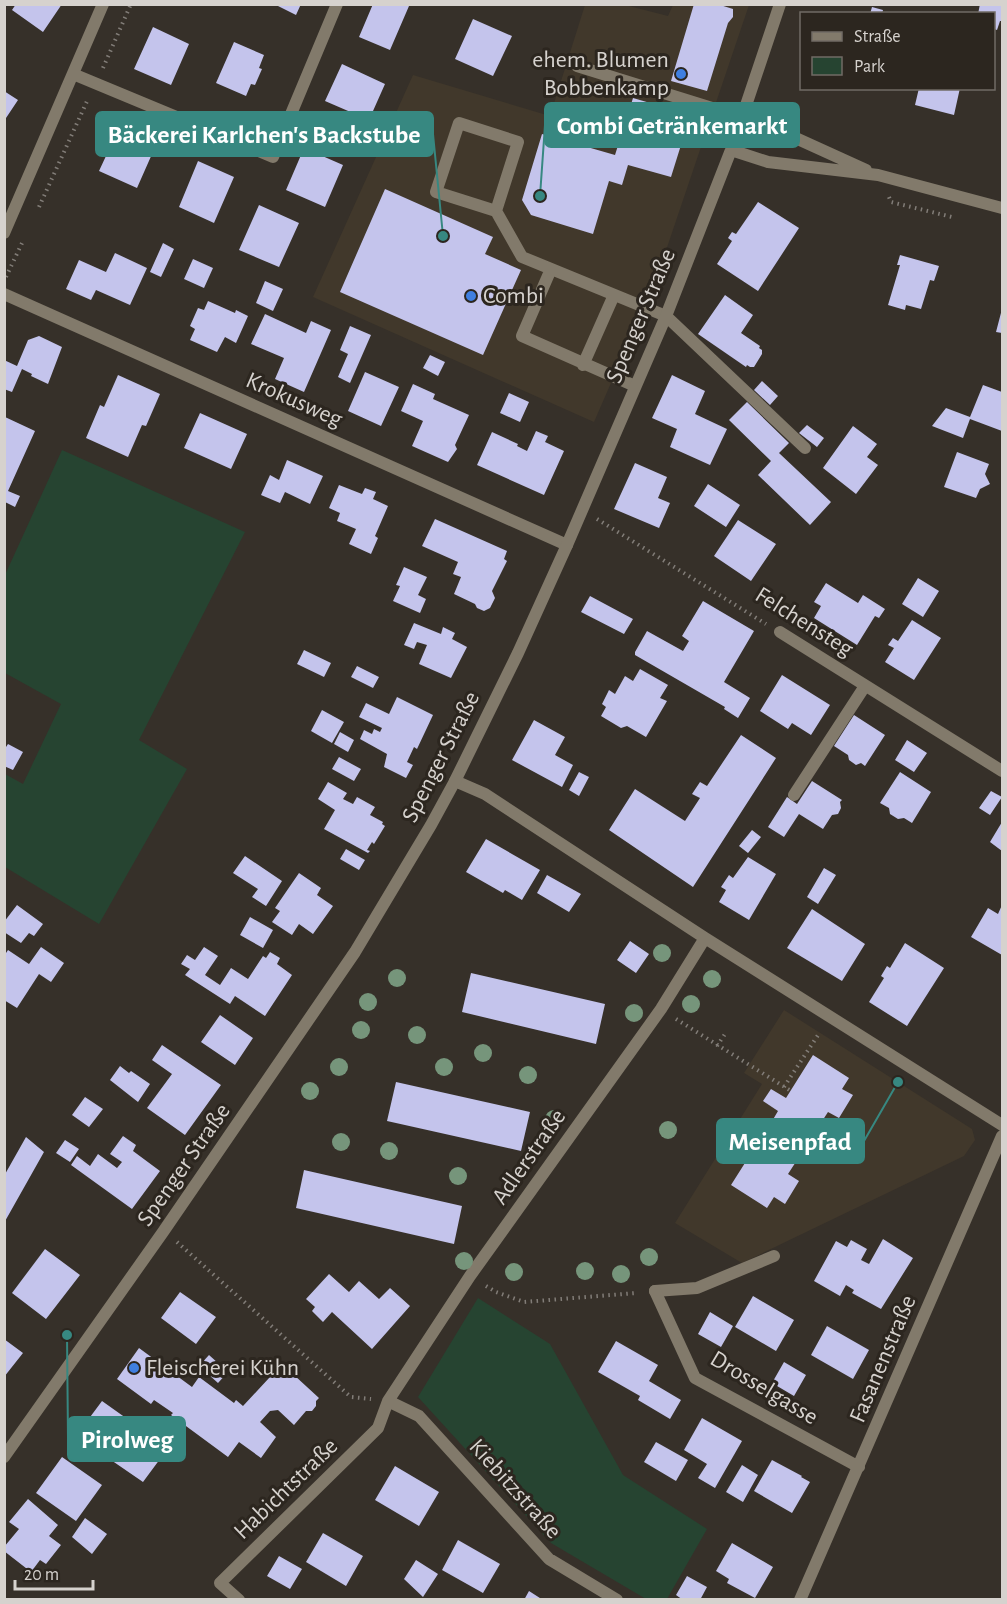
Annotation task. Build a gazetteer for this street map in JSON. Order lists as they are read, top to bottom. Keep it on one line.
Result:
{"streets":{"street":["Spenger Straße","Krokusweg","Felchensteg","Adlerstraße","Fasanenstraße","Drosselgasse","Habichtstraße","Kiebitzstraße"]},"crossings":[["Spenger Straße","Krokusweg"],["Spenger Straße","Felchensteg"],["Adlerstraße","Habichtstraße"],["Adlerstraße","Kiebitzstraße"],["Fasanenstraße","Drosselgasse"],["Habichtstraße","Kiebitzstraße"]],"places":["ehem. Blumen Bobbenkamp","Combi Getränkemarkt","Bäckerei Karlchen's Backstube","Combi","Meisenpfad","Pirolweg","Fleischerei Kühn"],"legend":["Straße","Park"],"scale_bar":"20 m"}
